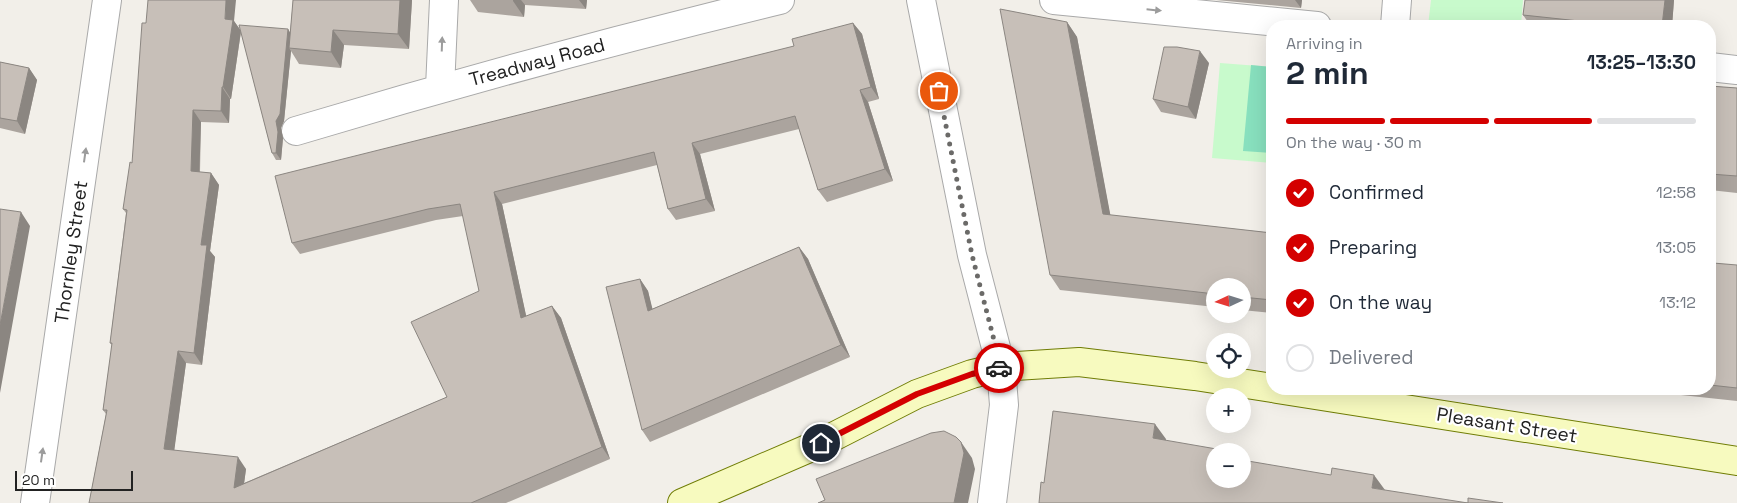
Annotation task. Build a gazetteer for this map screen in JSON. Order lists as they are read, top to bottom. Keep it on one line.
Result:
{"streets":{"main road":["Pleasant Street"],"street":["Treadway Road","Thornley Street"]},"one_way":["Thornley Street"],"scale_bar":"20 m","north":"left","page":{"heading":["2 min","Arriving in","13:25–13:30"],"bar":"On the way · 30 m","list":[["Confirmed","12:58"],["Preparing","13:05"],["On the way","13:12"],"Delivered"],"map_buttons":["+","−"],"scale":"20 m"}}
